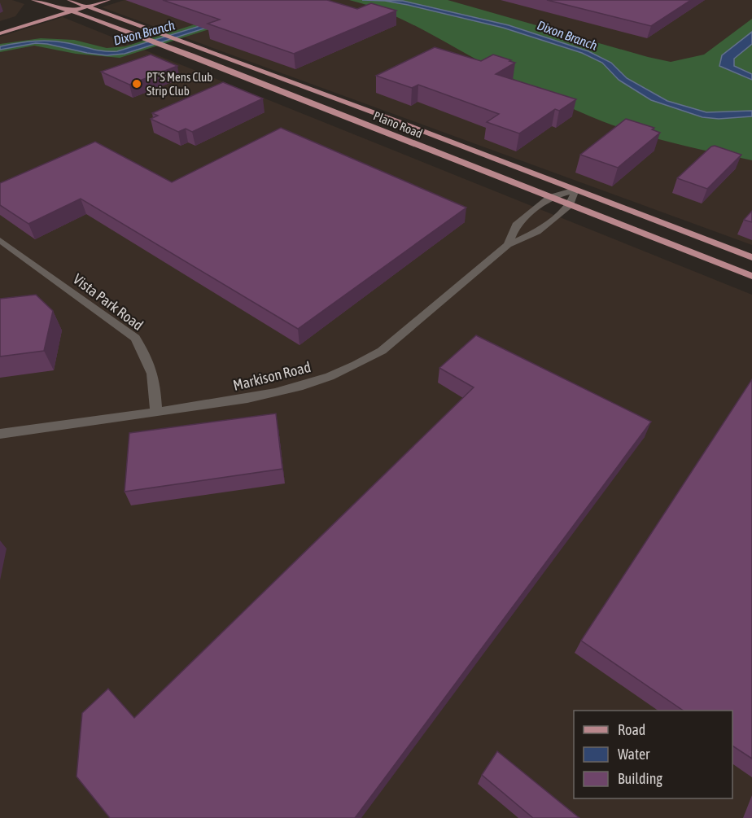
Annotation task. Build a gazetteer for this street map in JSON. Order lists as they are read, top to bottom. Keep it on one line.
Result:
{"streets":{"main road":["Plano Road"],"street":["Vista Park Road","Markison Road"]},"crossings":[["Plano Road","Markison Road"],["Vista Park Road","Markison Road"]],"water":["Dixon Branch"],"places":["PT'S Mens Club Strip Club"],"legend":["Road","Water","Building"]}
